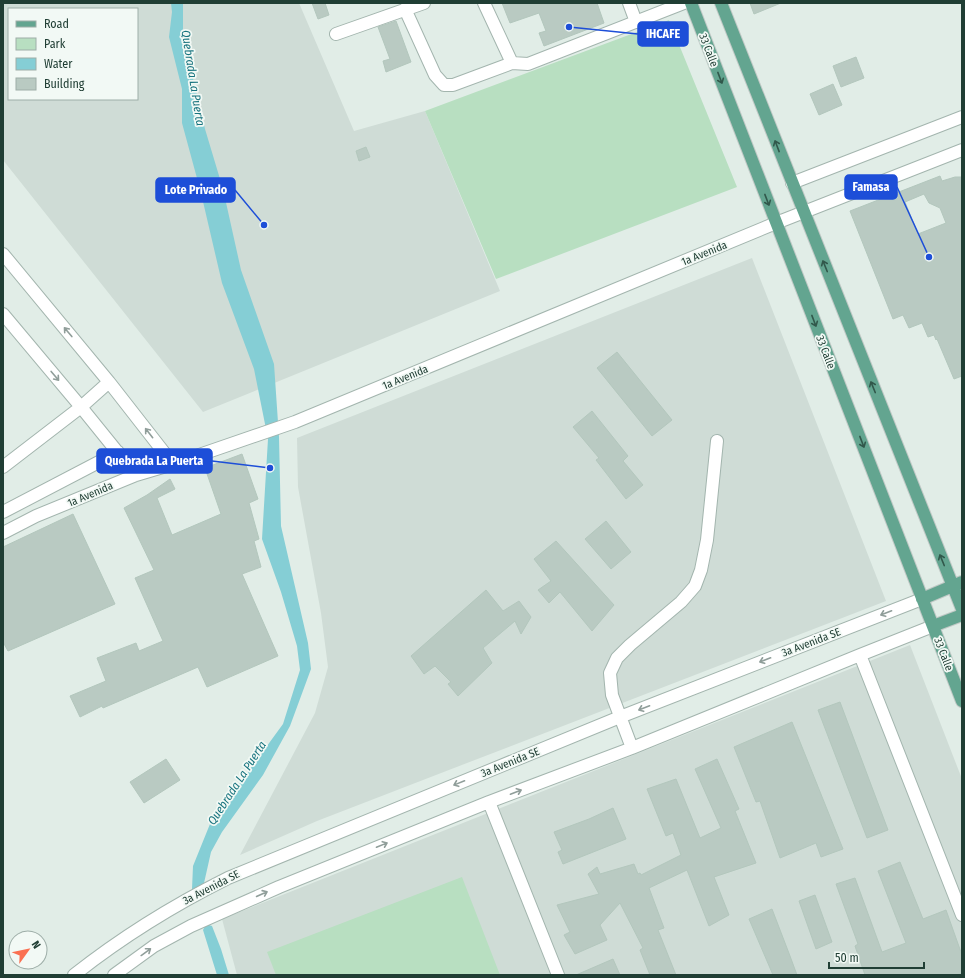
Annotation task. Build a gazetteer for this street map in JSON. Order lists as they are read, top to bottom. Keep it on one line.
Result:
{"streets":{"main road":["33 Calle","3a Avenida SE"],"street":["1a Avenida"]},"crossings":[["33 Calle","1a Avenida"],["33 Calle","3a Avenida SE"]],"one_way":["3a Avenida SE"],"water":["Quebrada La Puerta"],"places":["IHCAFE","Lote Privado","Famasa","Quebrada La Puerta"],"legend":["Road","Park","Water","Building"],"scale_bar":"50 m","north":"top right"}
